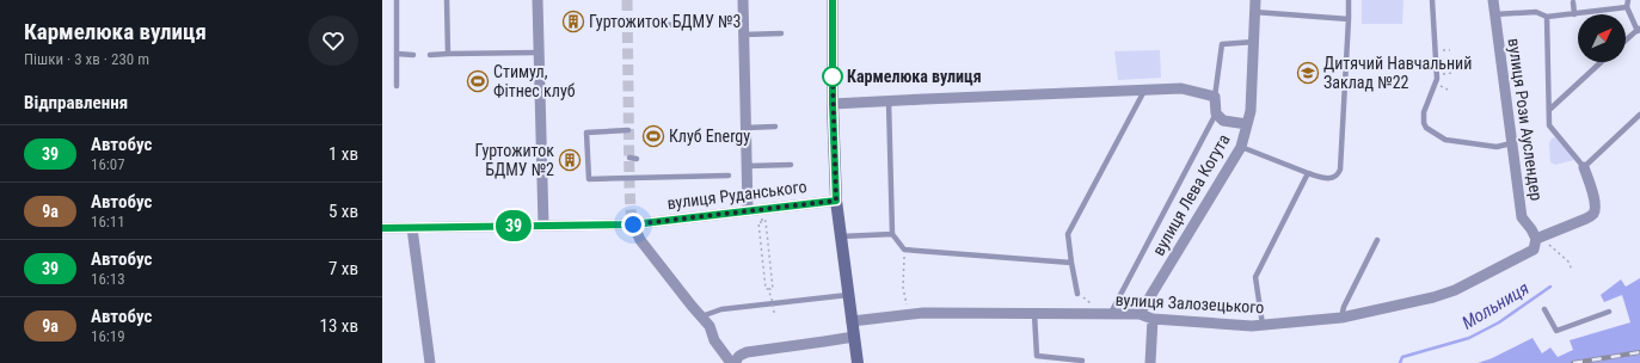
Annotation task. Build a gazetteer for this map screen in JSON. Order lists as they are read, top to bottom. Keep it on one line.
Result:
{"streets":{"street":["вулиця Рози Ауслендер","вулиця Руданського","вулиця Лева Когута","вулиця Залозецького"]},"crossings":[["вулиця Рози Ауслендер","вулиця Залозецького"],["вулиця Лева Когута","вулиця Залозецького"]],"water":["Мольниця"],"places":{"building":["Гуртожиток БДМУ №3","Гуртожиток БДМУ №2"],"school or university":["Дитячий Навчальний Заклад №22"],"other":["Кармелюка вулиця"],"sports":["Стимул, Фітнес клуб","Клуб Energy"]},"lines":["bus line 39"],"north":"top right","page":{"heading":[["Кармелюка вулиця","Пішки · 3 хв · 230 m"],"Відправлення"],"on_map":"39","list":[{"mark":"39","name":"Автобус","note":"16:07","value":"1 хв"},{"mark":"9а","name":"Автобус","note":"16:11","value":"5 хв"},{"mark":"39","name":"Автобус","note":"16:13","value":"7 хв"},{"mark":"9а","name":"Автобус","note":"16:19","value":"13 хв"}]}}
